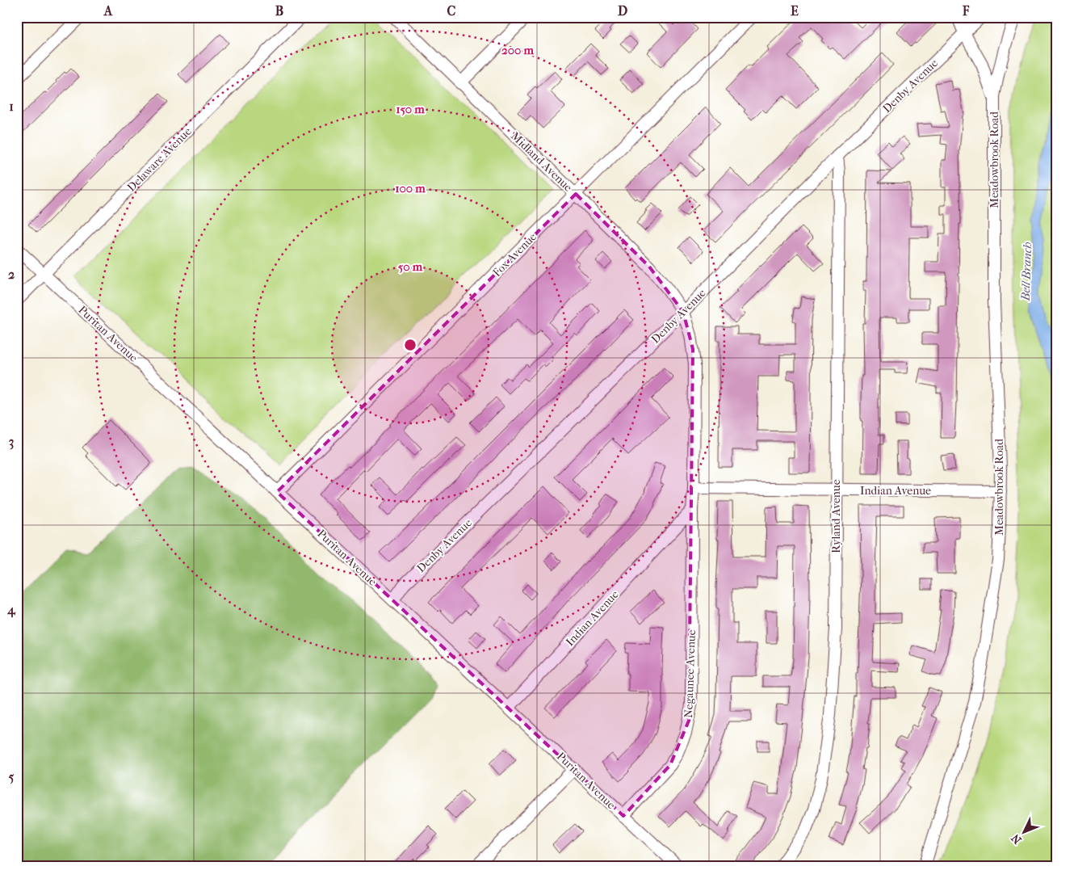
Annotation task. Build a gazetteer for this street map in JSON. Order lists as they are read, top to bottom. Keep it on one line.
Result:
{"streets":{"street":["Denby Avenue","Delaware Avenue","Meadowbrook Road","Midland Avenue","Fox Avenue","Puritan Avenue","Indian Avenue","Ryland Avenue","Negaunee Avenue"]},"crossings":[["Denby Avenue","Meadowbrook Road"],["Denby Avenue","Midland Avenue"],["Denby Avenue","Puritan Avenue"],["Denby Avenue","Ryland Avenue"],["Delaware Avenue","Puritan Avenue"],["Meadowbrook Road","Indian Avenue"],["Midland Avenue","Fox Avenue"],["Fox Avenue","Puritan Avenue"],["Puritan Avenue","Indian Avenue"],["Puritan Avenue","Negaunee Avenue"],["Indian Avenue","Ryland Avenue"],["Indian Avenue","Negaunee Avenue"]],"water":["Bell Branch"],"north":"bottom left","grid":{"columns":["A","B","C","D","E","F"],"rows":["1","2","3","4","5"]},"rings":["200 m","150 m","100 m","50 m"]}
